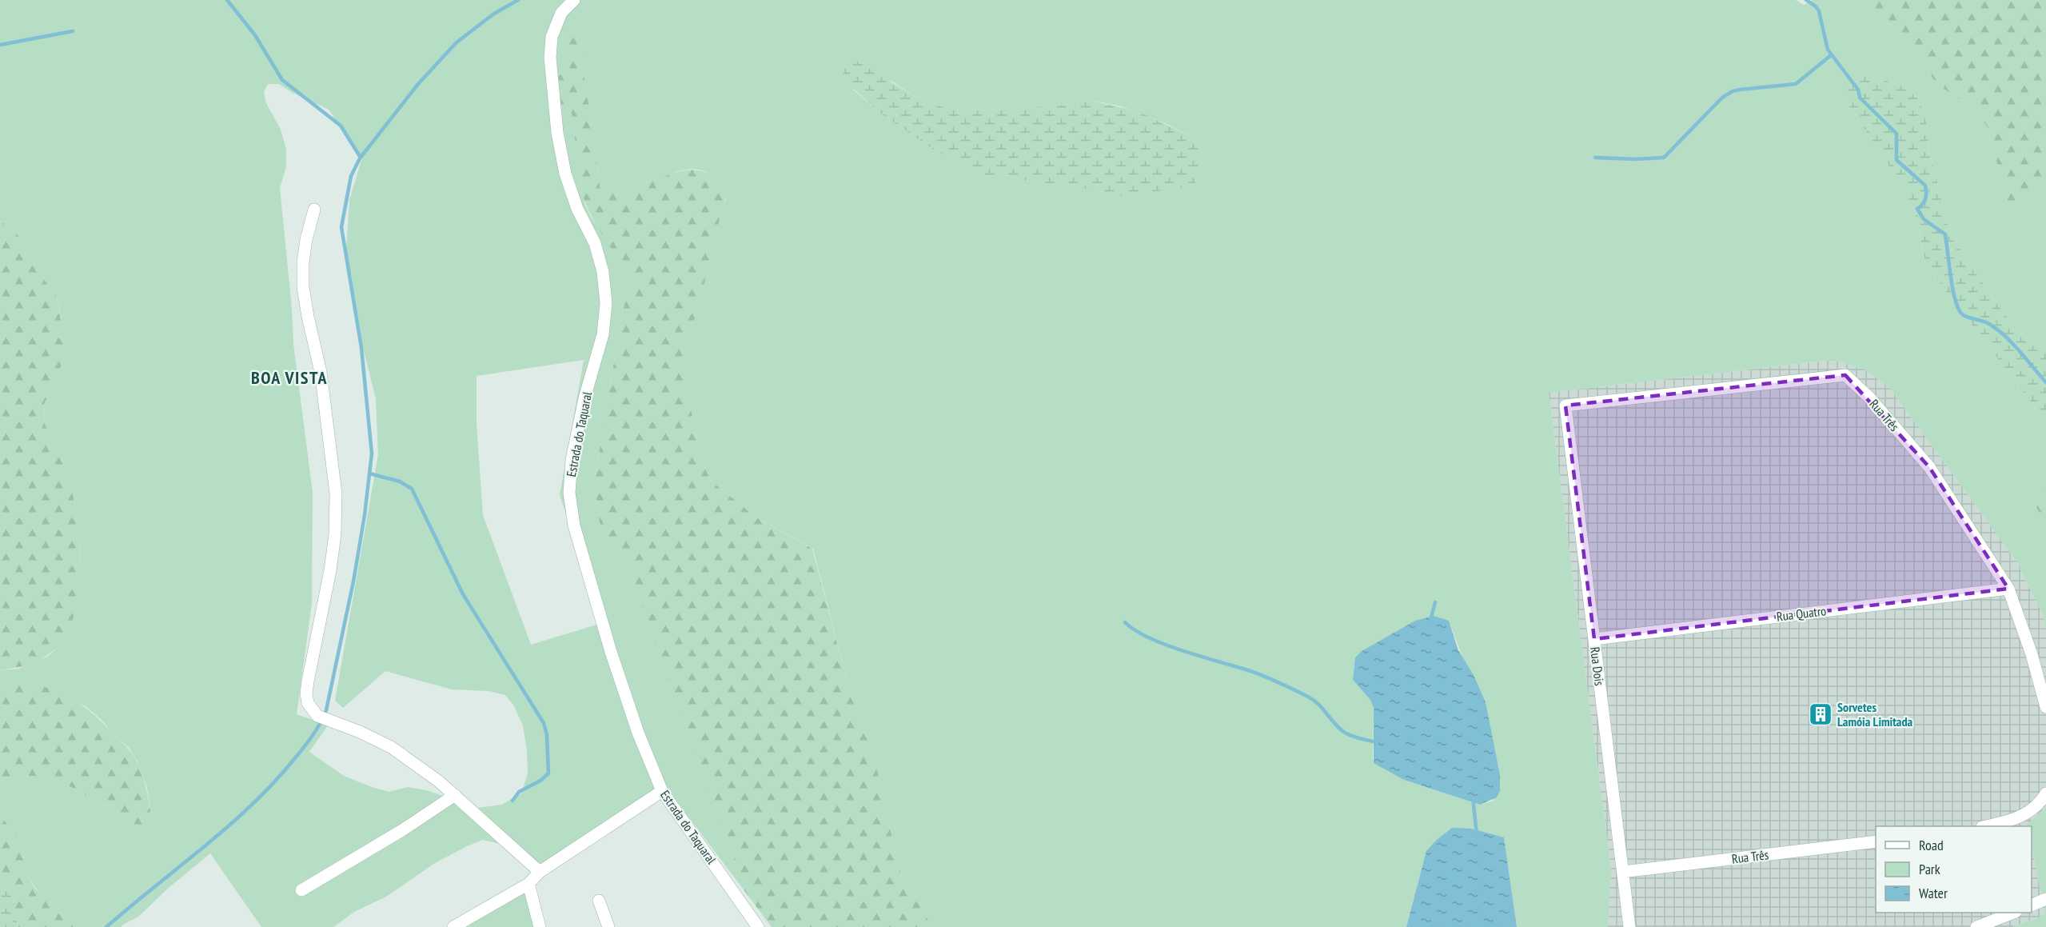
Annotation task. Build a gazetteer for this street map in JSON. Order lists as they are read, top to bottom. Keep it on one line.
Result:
{"streets":{"street":["Rua Três","Estrada do Taquaral","Rua Quatro","Rua Dois"]},"crossings":[["Rua Três","Rua Quatro"],["Rua Três","Rua Dois"],["Rua Quatro","Rua Dois"]],"districts":["BOA VISTA"],"places":{"building":["Sorvetes Lamóia Limitada"]},"legend":["Road","Park","Water"]}
